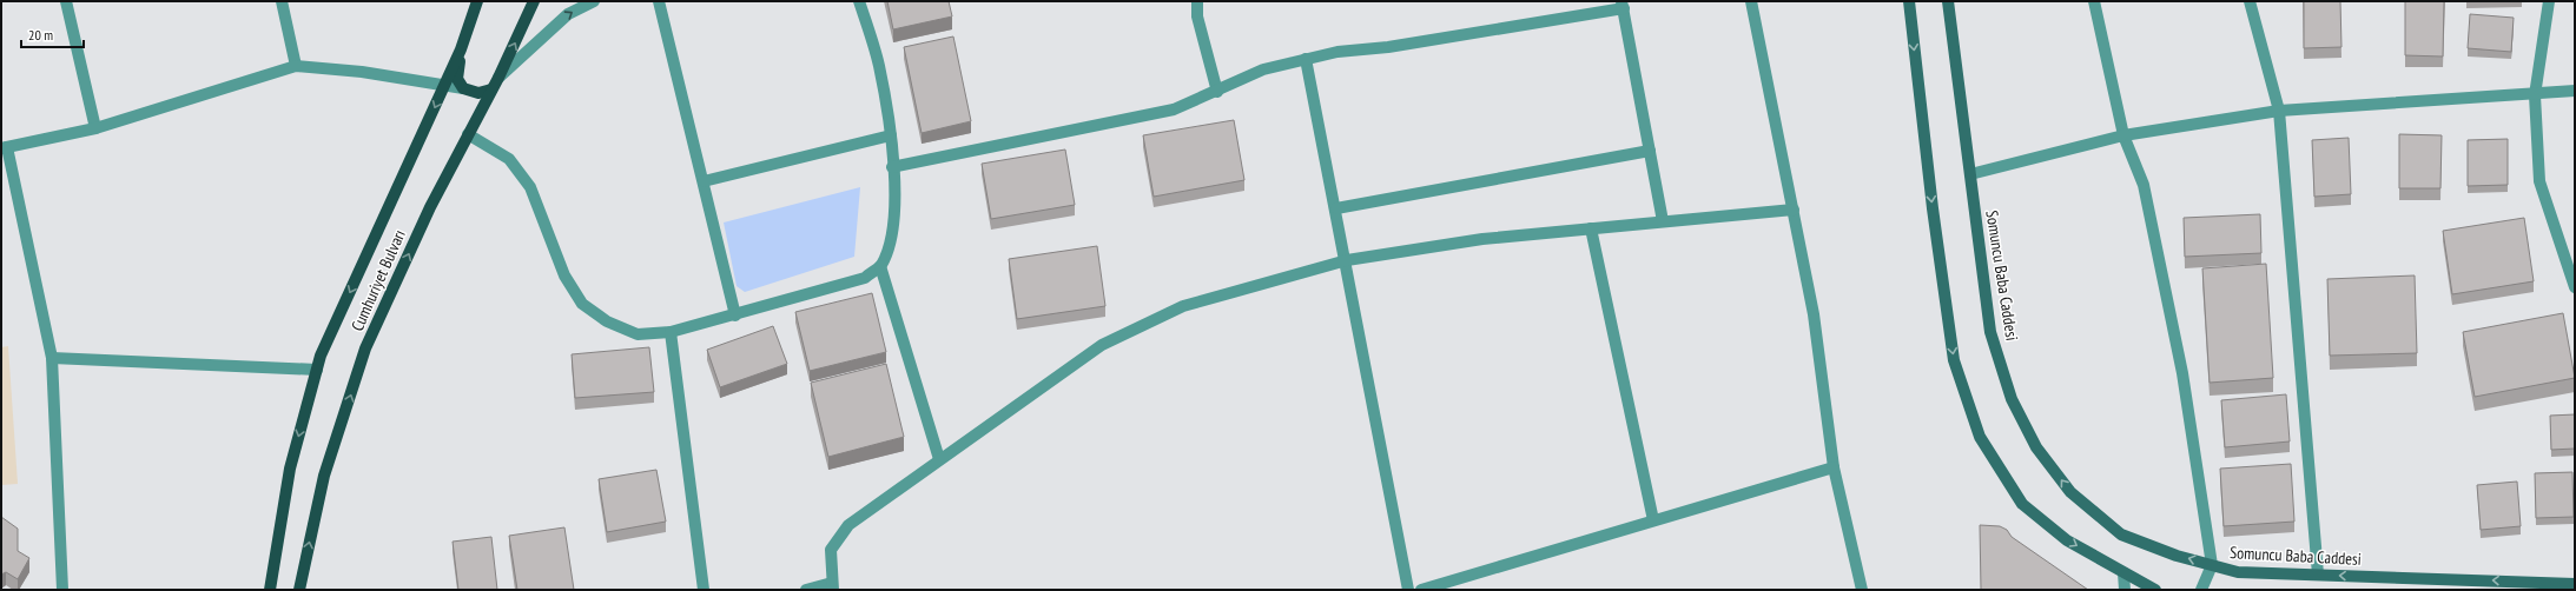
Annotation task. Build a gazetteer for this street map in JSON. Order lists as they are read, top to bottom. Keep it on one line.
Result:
{"streets":{"main road":["Somuncu Baba Caddesi","Cumhuriyet Bulvarı"]},"one_way":["Somuncu Baba Caddesi"],"scale_bar":"20 m"}
